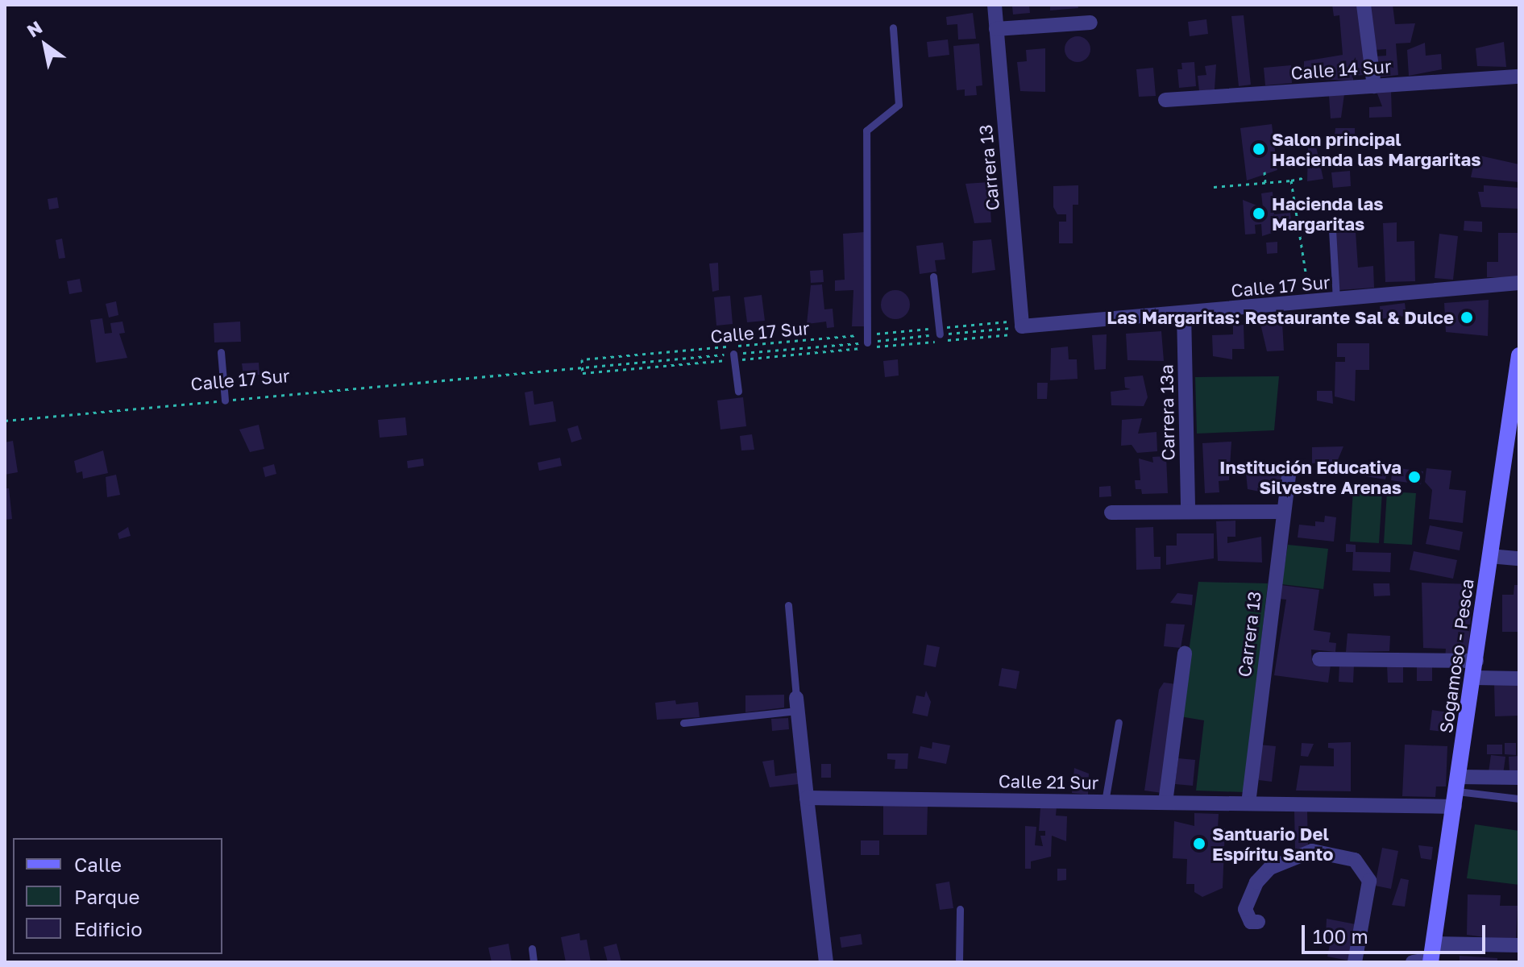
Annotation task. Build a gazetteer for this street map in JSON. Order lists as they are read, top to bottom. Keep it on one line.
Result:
{"streets":{"main road":["Sogamoso - Pesca"],"street":["Calle 14 Sur","Carrera 13","Calle 17 Sur","Carrera 13a","Calle 21 Sur"]},"crossings":[["Carrera 13","Calle 17 Sur"],["Carrera 13","Calle 21 Sur"],["Calle 17 Sur","Carrera 13a"],["Sogamoso - Pesca","Calle 21 Sur"]],"places":["Salon principal Hacienda las Margaritas","Hacienda las Margaritas","Las Margaritas: Restaurante Sal & Dulce","Institución Educativa Silvestre Arenas","Santuario Del Espíritu Santo"],"legend":["Calle","Parque","Edificio"],"scale_bar":"100 m","north":"top left"}
